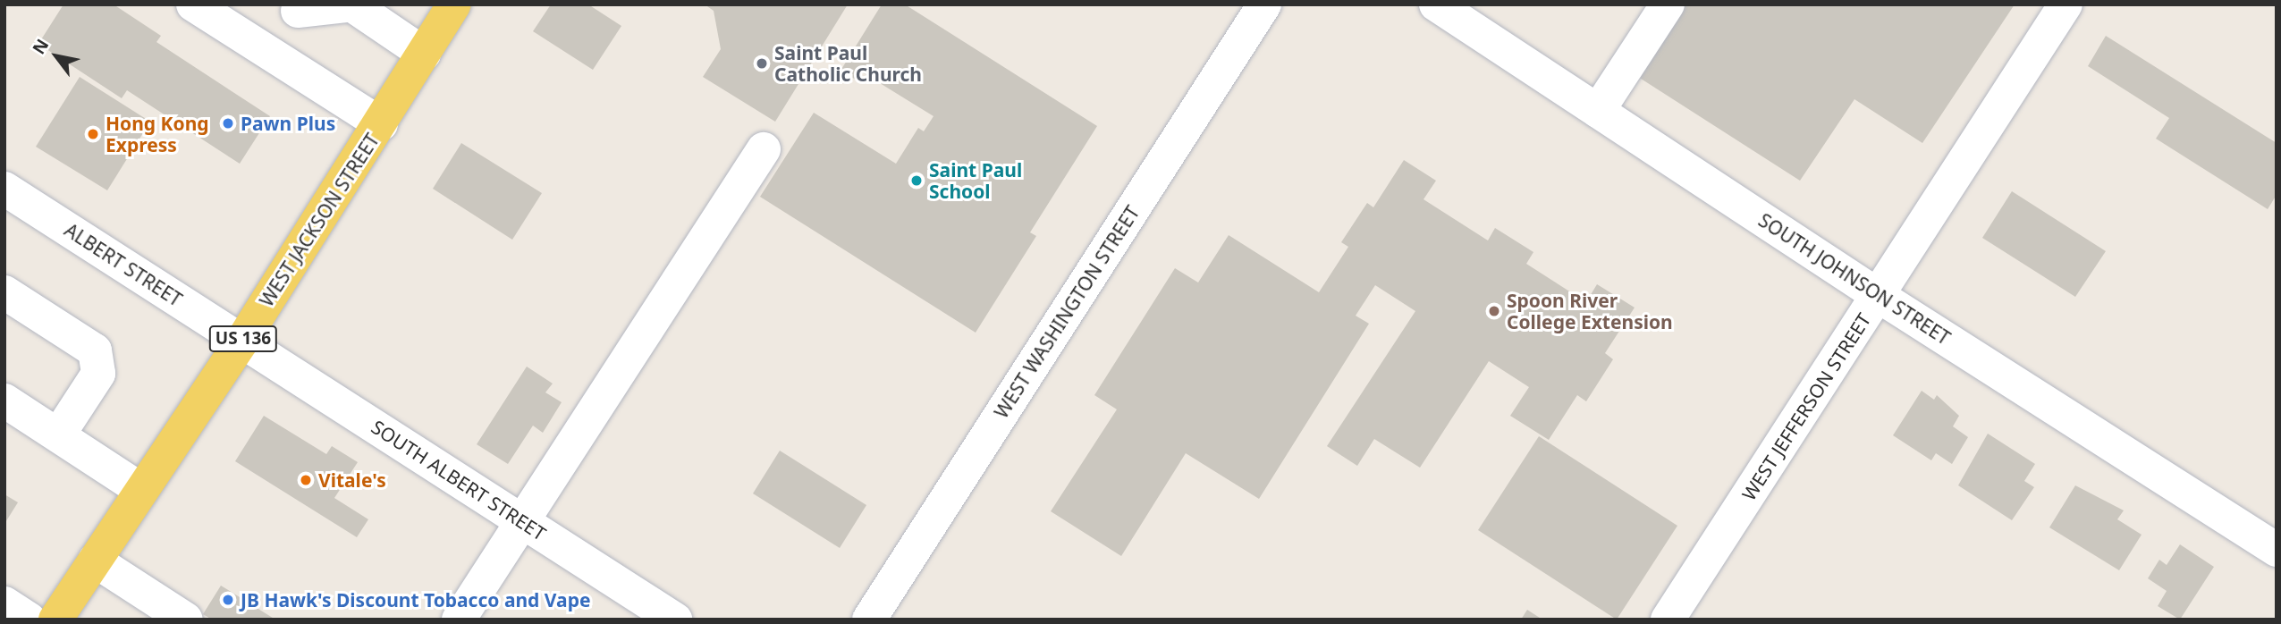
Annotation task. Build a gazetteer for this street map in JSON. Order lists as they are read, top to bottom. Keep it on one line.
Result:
{"streets":{"main road":["WEST JACKSON STREET","US 136"],"street":["ALBERT STREET","SOUTH JOHNSON STREET","WEST WASHINGTON STREET","WEST JEFFERSON STREET","SOUTH ALBERT STREET"]},"crossings":[["WEST JACKSON STREET","ALBERT STREET"],["WEST JACKSON STREET","SOUTH ALBERT STREET"],["ALBERT STREET","SOUTH ALBERT STREET"],["SOUTH JOHNSON STREET","WEST JEFFERSON STREET"]],"places":["Saint Paul Catholic Church","Pawn Plus","Hong Kong Express","Saint Paul School","Spoon River College Extension","Vitale's","JB Hawk's Discount Tobacco and Vape"],"north":"top left"}
